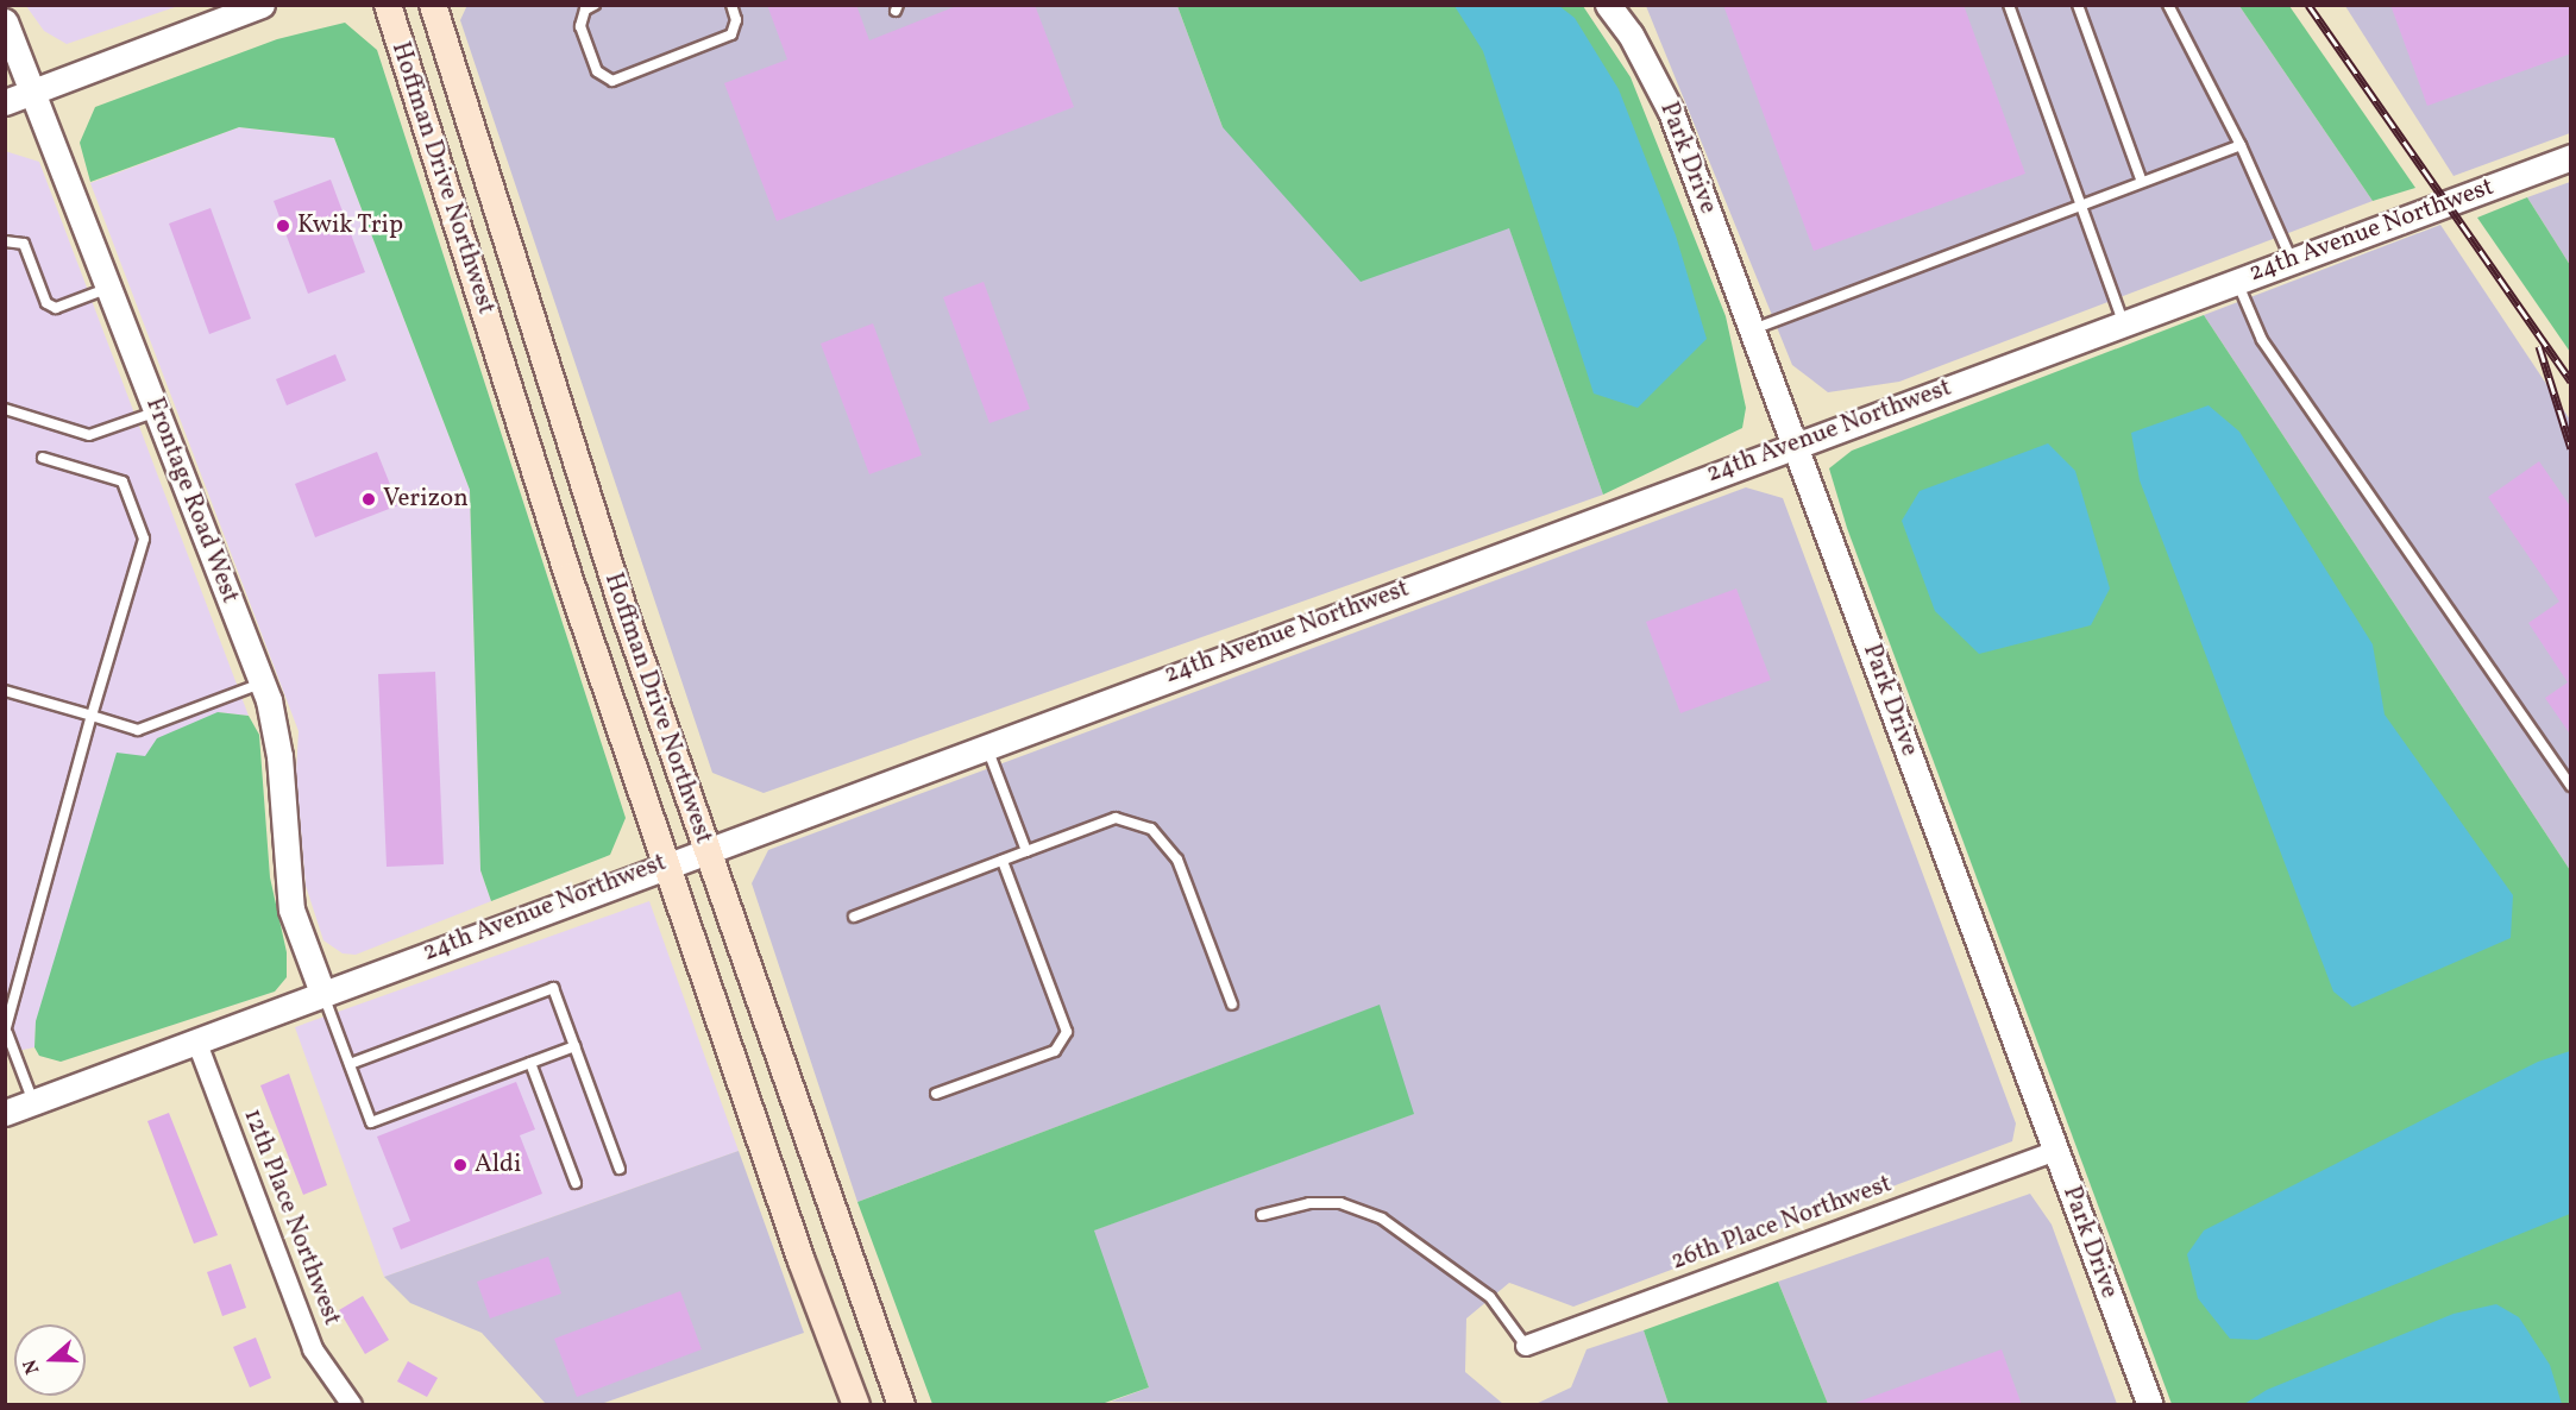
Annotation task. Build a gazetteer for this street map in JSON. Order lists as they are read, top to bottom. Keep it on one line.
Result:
{"streets":{"main road":["Hoffman Drive Northwest"],"street":["Park Drive","24th Avenue Northwest","Frontage Road West","12th Place Northwest","26th Place Northwest"]},"crossings":[["Park Drive","24th Avenue Northwest"],["Park Drive","26th Place Northwest"],["Hoffman Drive Northwest","24th Avenue Northwest"],["24th Avenue Northwest","Frontage Road West"],["24th Avenue Northwest","12th Place Northwest"]],"places":["Kwik Trip","Verizon","Aldi"],"north":"left"}
